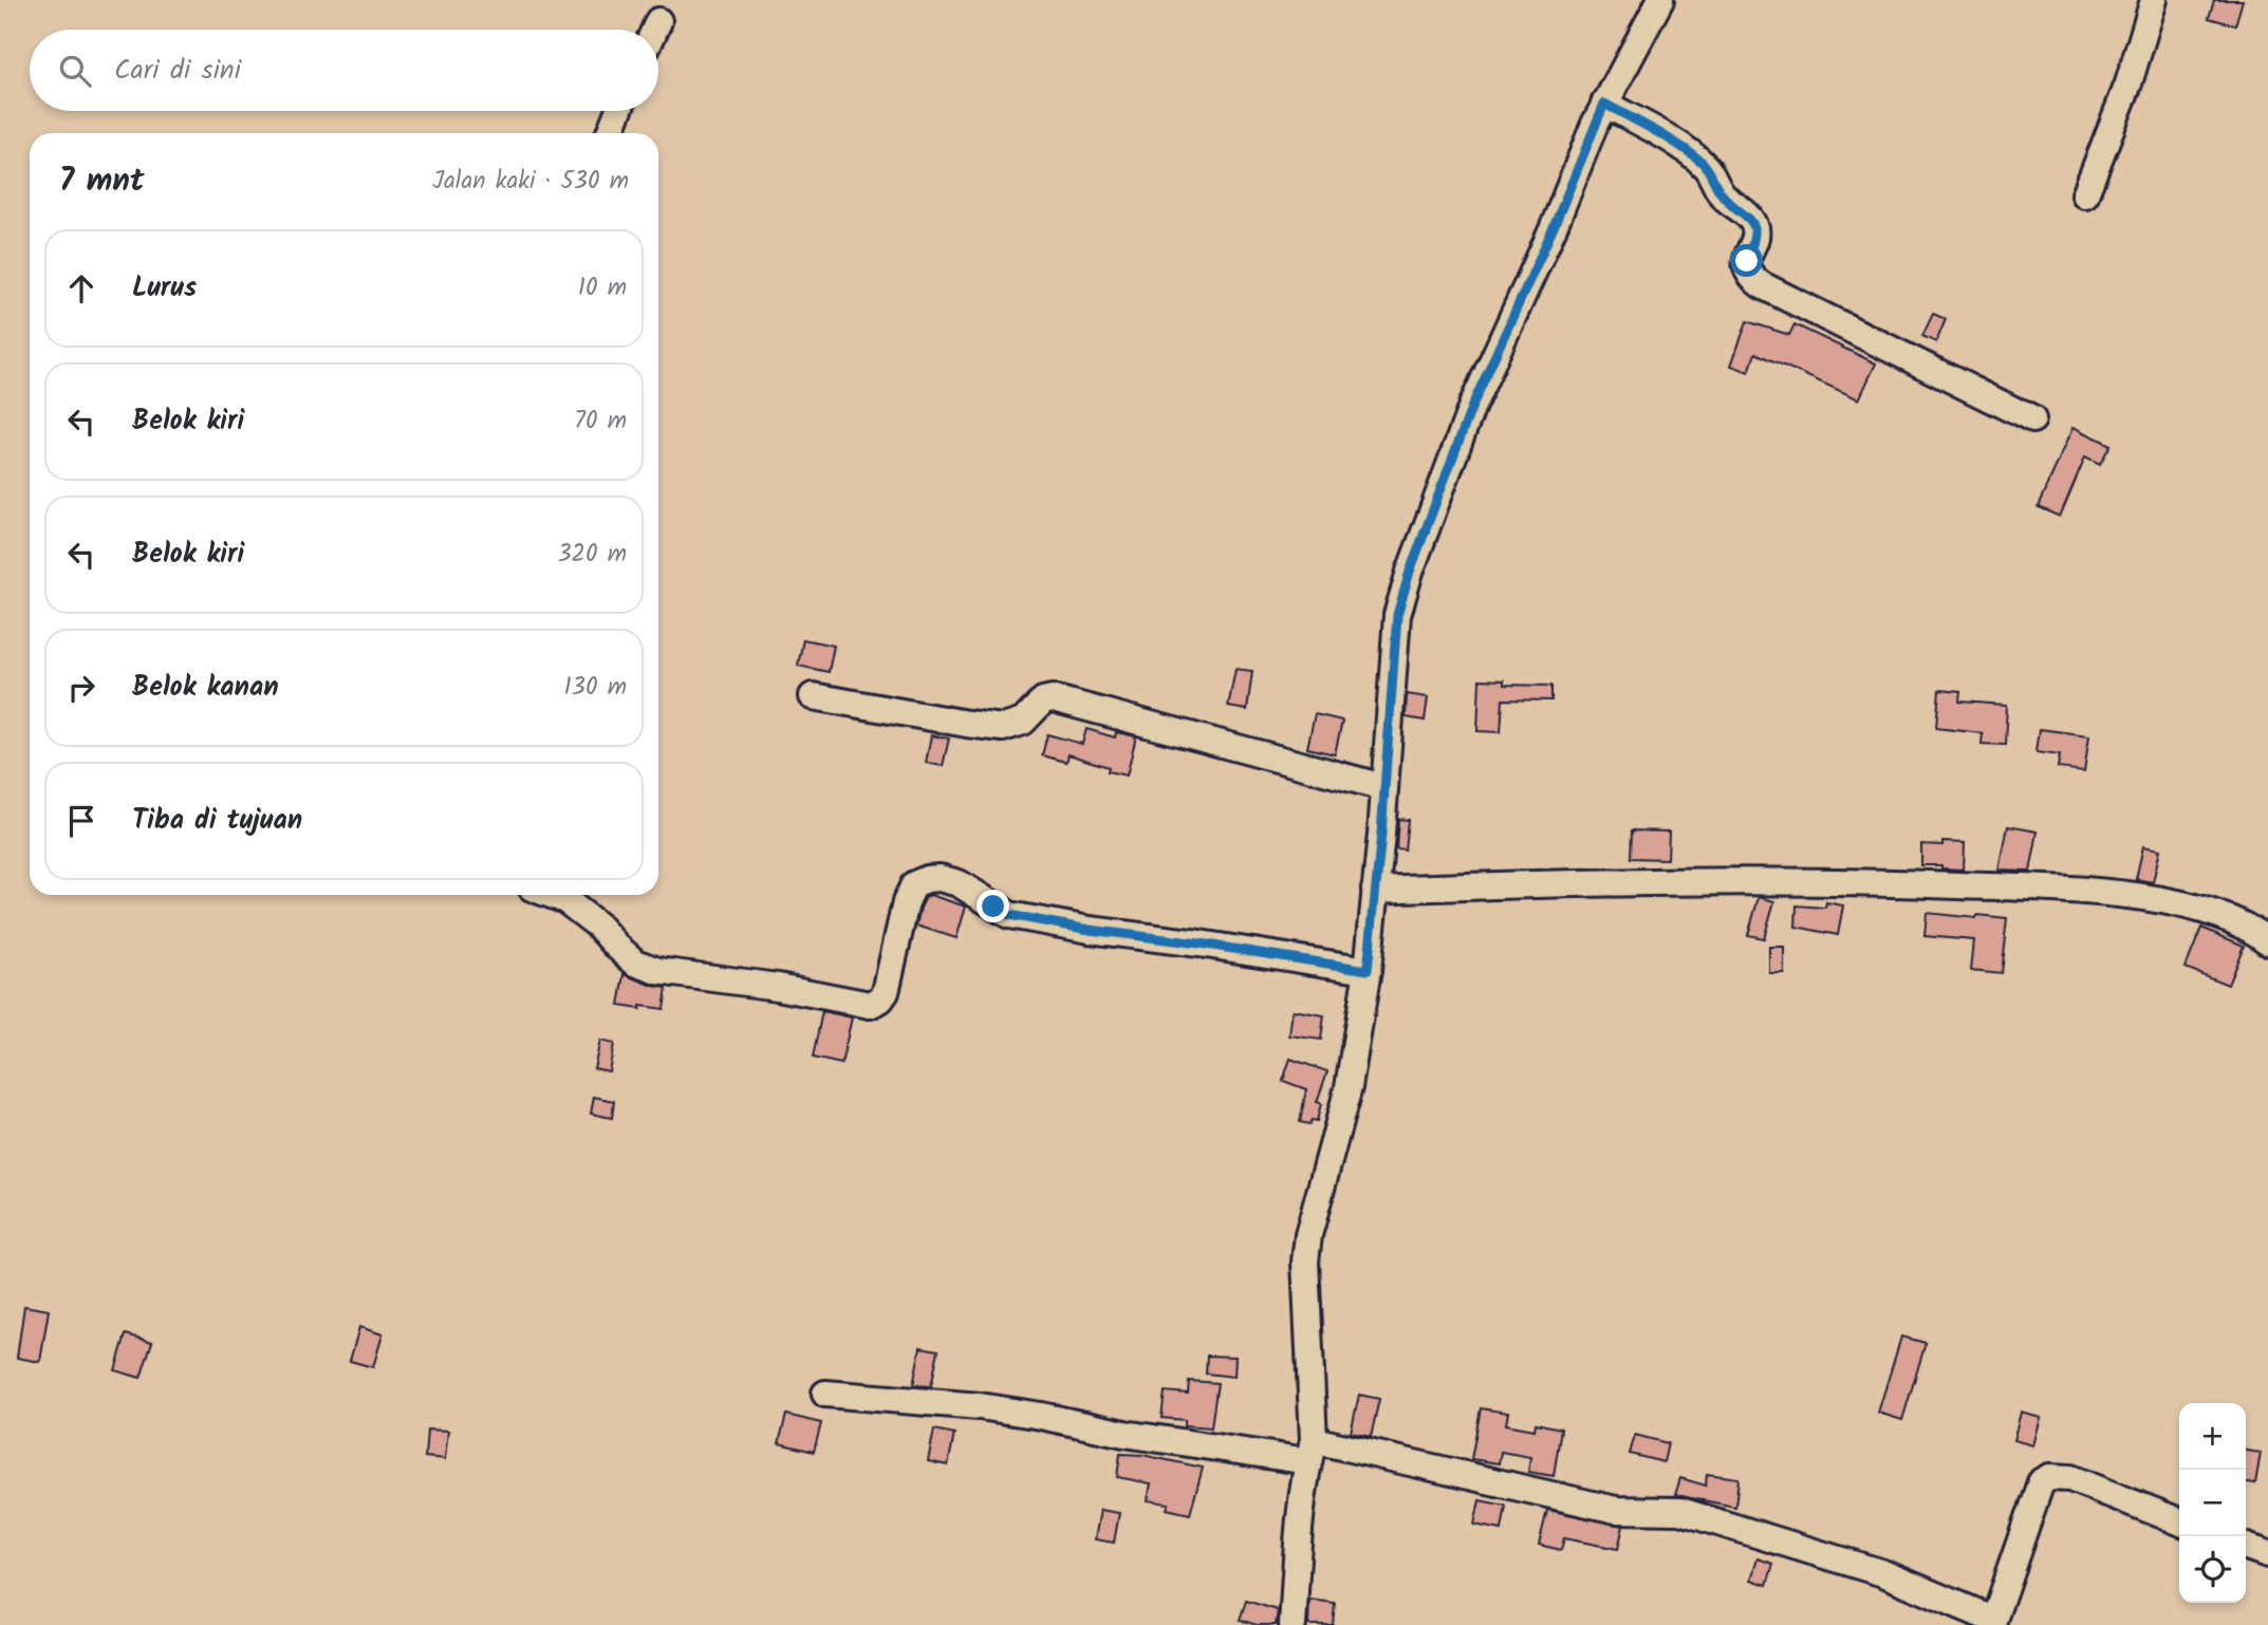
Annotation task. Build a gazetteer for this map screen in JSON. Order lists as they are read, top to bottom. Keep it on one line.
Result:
{"page":{"search":"Cari di sini","heading":["7 mnt","Jalan kaki · 530 m"],"list":[["Lurus","10 m"],["Belok kiri","70 m"],["Belok kiri","320 m"],["Belok kanan","130 m"],"Tiba di tujuan"],"map_buttons":["+","−"]}}
